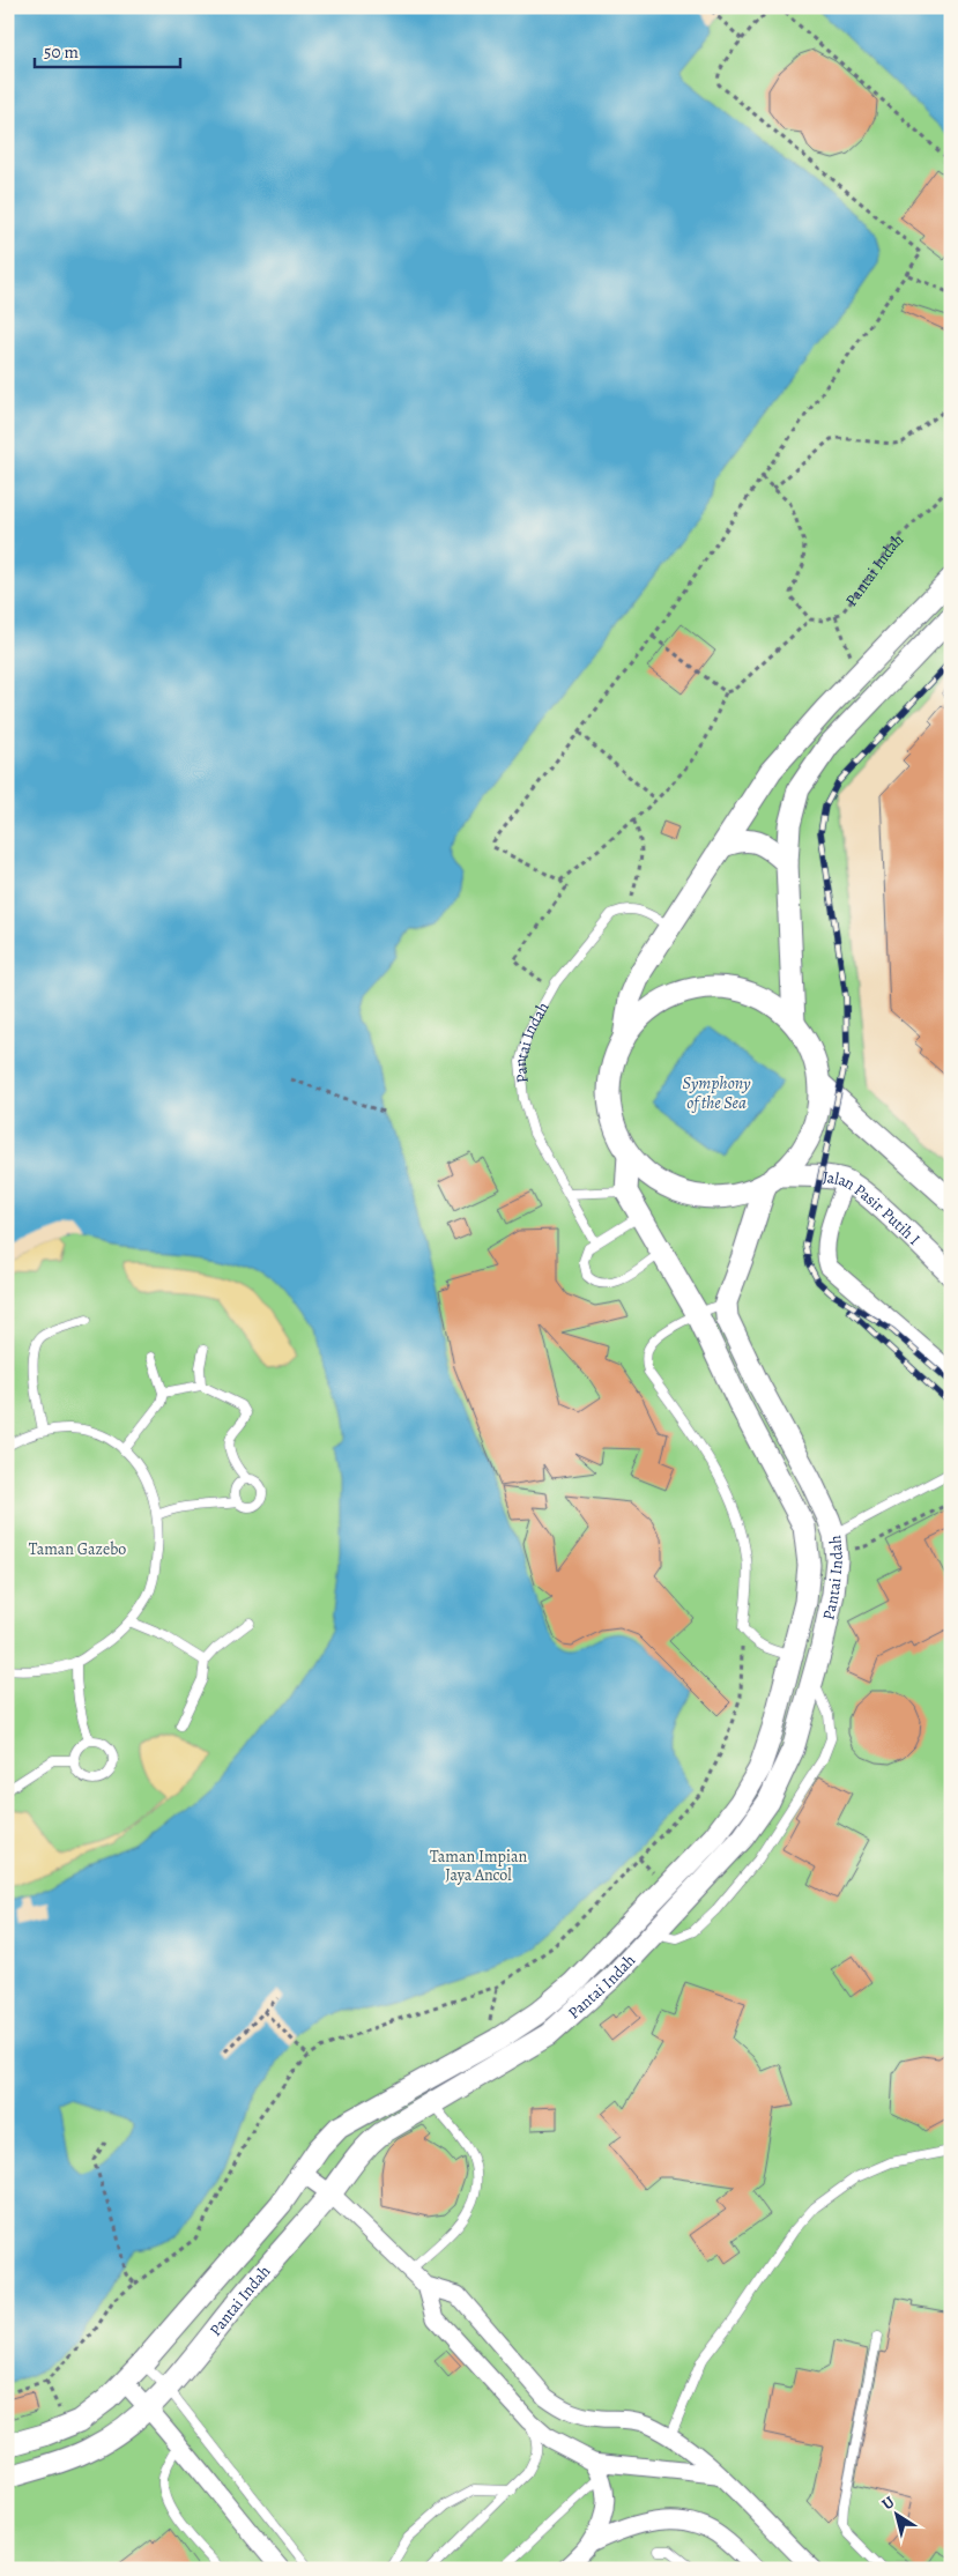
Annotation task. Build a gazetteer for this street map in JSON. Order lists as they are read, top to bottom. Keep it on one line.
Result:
{"streets":{"street":["Pantai Indah","Jalan Pasir Putih I"]},"water":["Symphony of the Sea"],"parks":["Taman Gazebo","Taman Impian Jaya Ancol"],"scale_bar":"50 m","north":"top left"}
